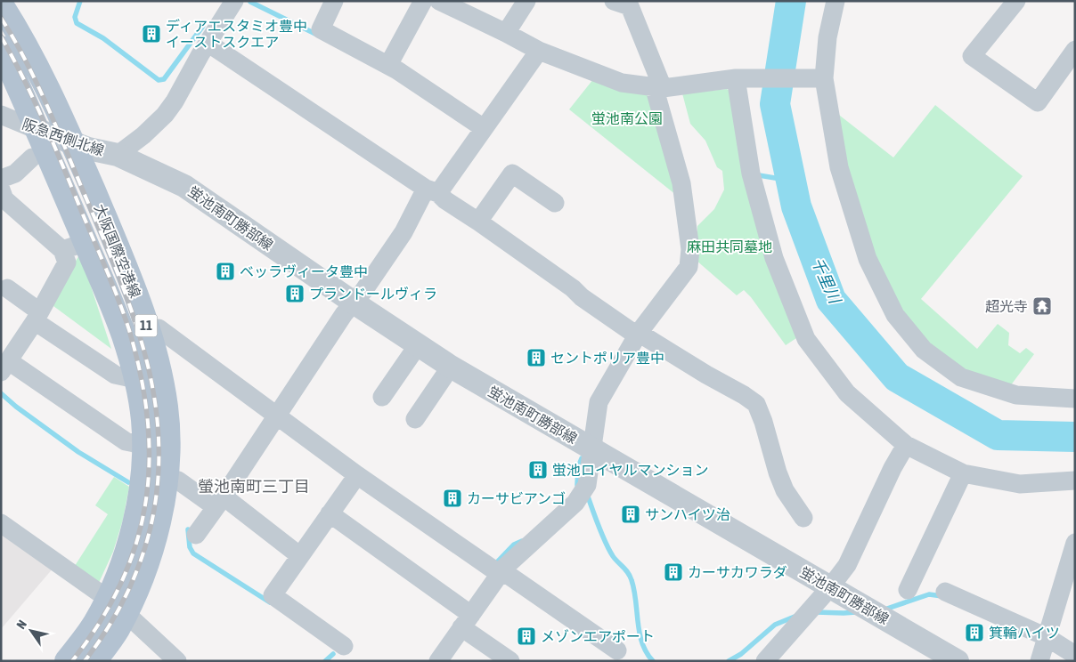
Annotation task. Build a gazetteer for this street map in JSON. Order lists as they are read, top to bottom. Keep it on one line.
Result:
{"streets":{"main road":["大阪国際空港線","11"],"street":["阪急西側北線","蛍池南町勝部線"]},"crossings":[["阪急西側北線","蛍池南町勝部線"],["阪急西側北線","大阪国際空港線"]],"districts":["螢池南町三丁目"],"water":["千里川"],"parks":["蛍池南公園","麻田共同墓地"],"places":{"building":["ディアエスタミオ豊中 イーストスクエア","ベッラヴィータ豊中","プランドールヴィラ","セントポリア豊中","蛍池ロイヤルマンション","カーサビアンゴ","サンハイツ治","カーサカワラダ","箕輪ハイツ","メゾンエアポート"],"temple":["超光寺"]},"north":"top left"}
